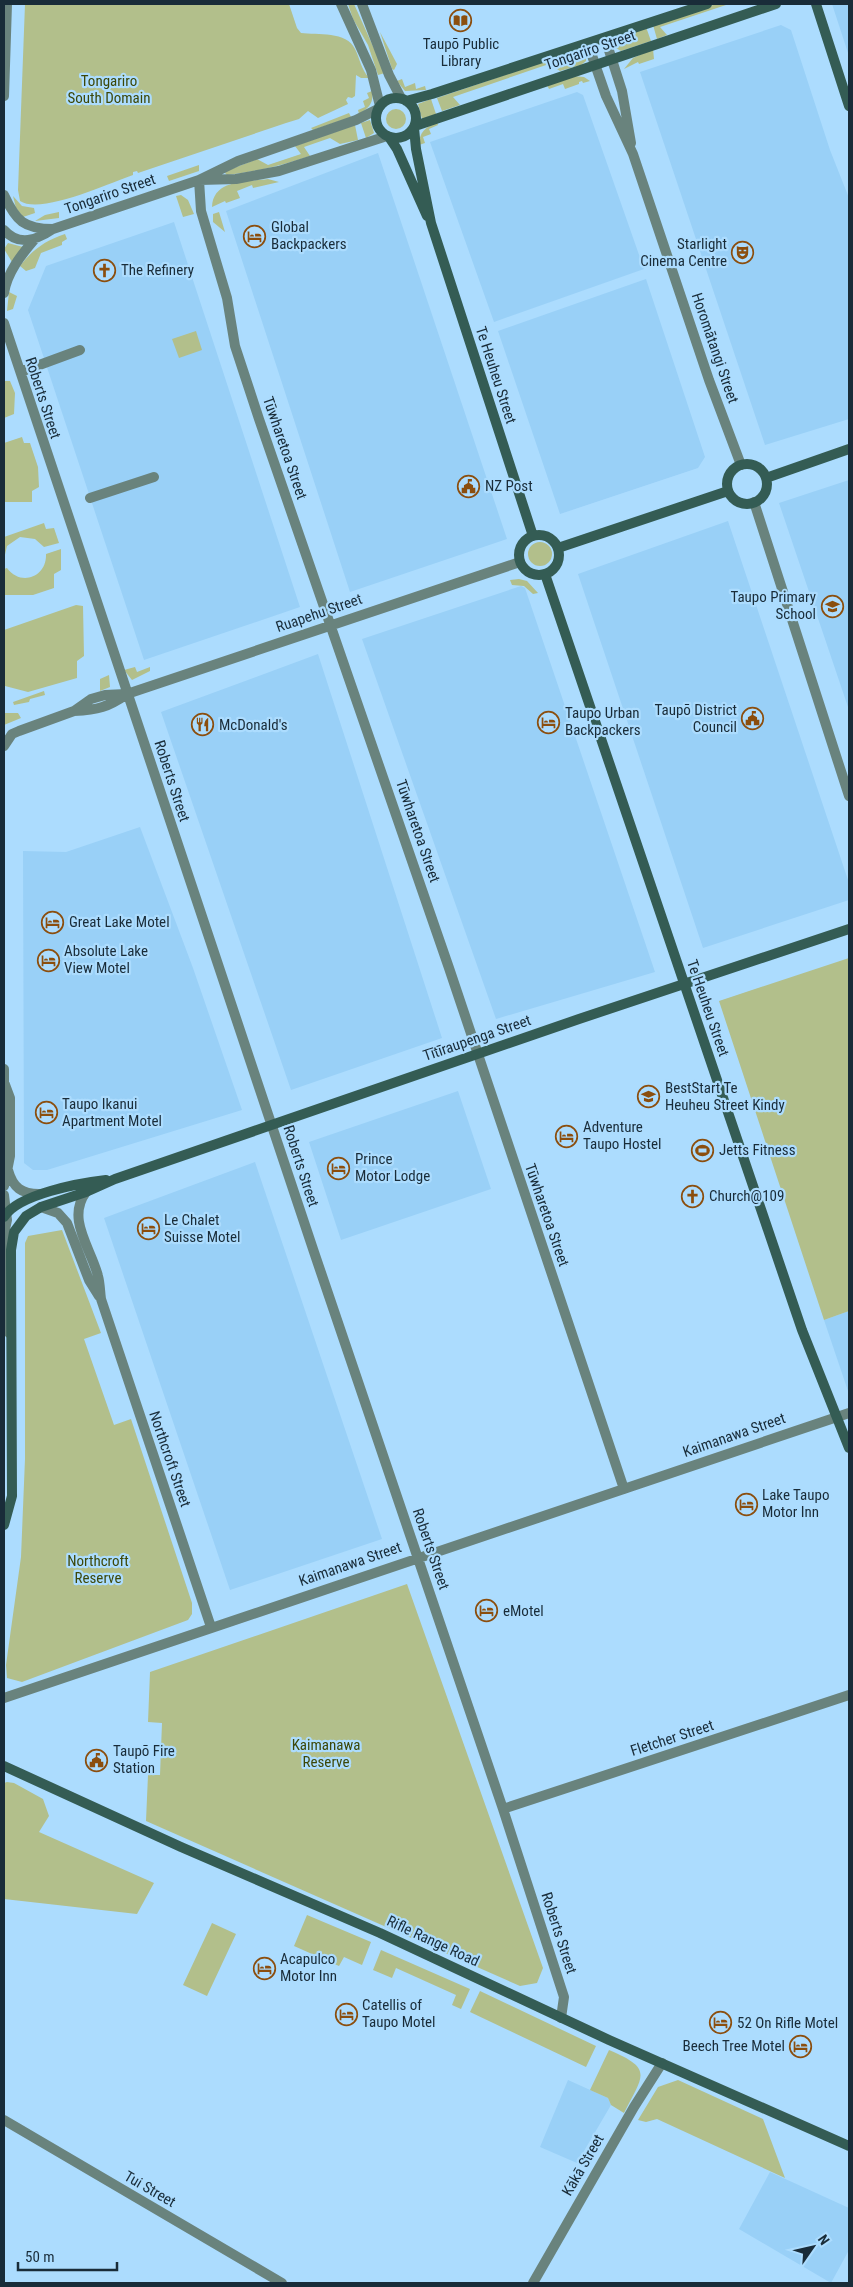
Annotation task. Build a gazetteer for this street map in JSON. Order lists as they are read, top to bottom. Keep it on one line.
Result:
{"streets":{"street":["Tongariro Street","Horomātangi Street","Te Heuheu Street","Roberts Street","Tūwharetoa Street","Ruapehu Street","Tītīraupenga Street","Kaimanawa Street","Northcroft Street","Fletcher Street","Rifle Range Road","Kākā Street","Tui Street"]},"crossings":[["Tongariro Street","Horomātangi Street"],["Tongariro Street","Te Heuheu Street"],["Tongariro Street","Tūwharetoa Street"],["Te Heuheu Street","Ruapehu Street"],["Te Heuheu Street","Tītīraupenga Street"],["Te Heuheu Street","Kaimanawa Street"],["Roberts Street","Ruapehu Street"],["Roberts Street","Tītīraupenga Street"],["Roberts Street","Kaimanawa Street"],["Roberts Street","Fletcher Street"],["Roberts Street","Rifle Range Road"],["Tūwharetoa Street","Ruapehu Street"],["Tūwharetoa Street","Tītīraupenga Street"],["Tūwharetoa Street","Kaimanawa Street"],["Tītīraupenga Street","Northcroft Street"],["Kaimanawa Street","Northcroft Street"],["Rifle Range Road","Kākā Street"]],"parks":["Tongariro South Domain","Northcroft Reserve","Kaimanawa Reserve"],"places":{"library":["Taupō Public Library"],"hotel":["Global Backpackers","Taupo Urban Backpackers","Great Lake Motel","Absolute Lake View Motel","Taupo Ikanui Apartment Motel","Adventure Taupo Hostel","Prince Motor Lodge","Le Chalet Suisse Motel","Lake Taupo Motor Inn","eMotel","Acapulco Motor Inn","Catellis of Taupo Motel","52 On Rifle Motel","Beech Tree Motel"],"theatre":["Starlight Cinema Centre"],"church":["The Refinery","Church@109"],"public building":["NZ Post","Taupō District Council","Taupō Fire Station"],"school or university":["Taupo Primary School","BestStart Te Heuheu Street Kindy"],"restaurant":["McDonald's"],"sports":["Jetts Fitness"]},"scale_bar":"50 m","north":"top right"}
